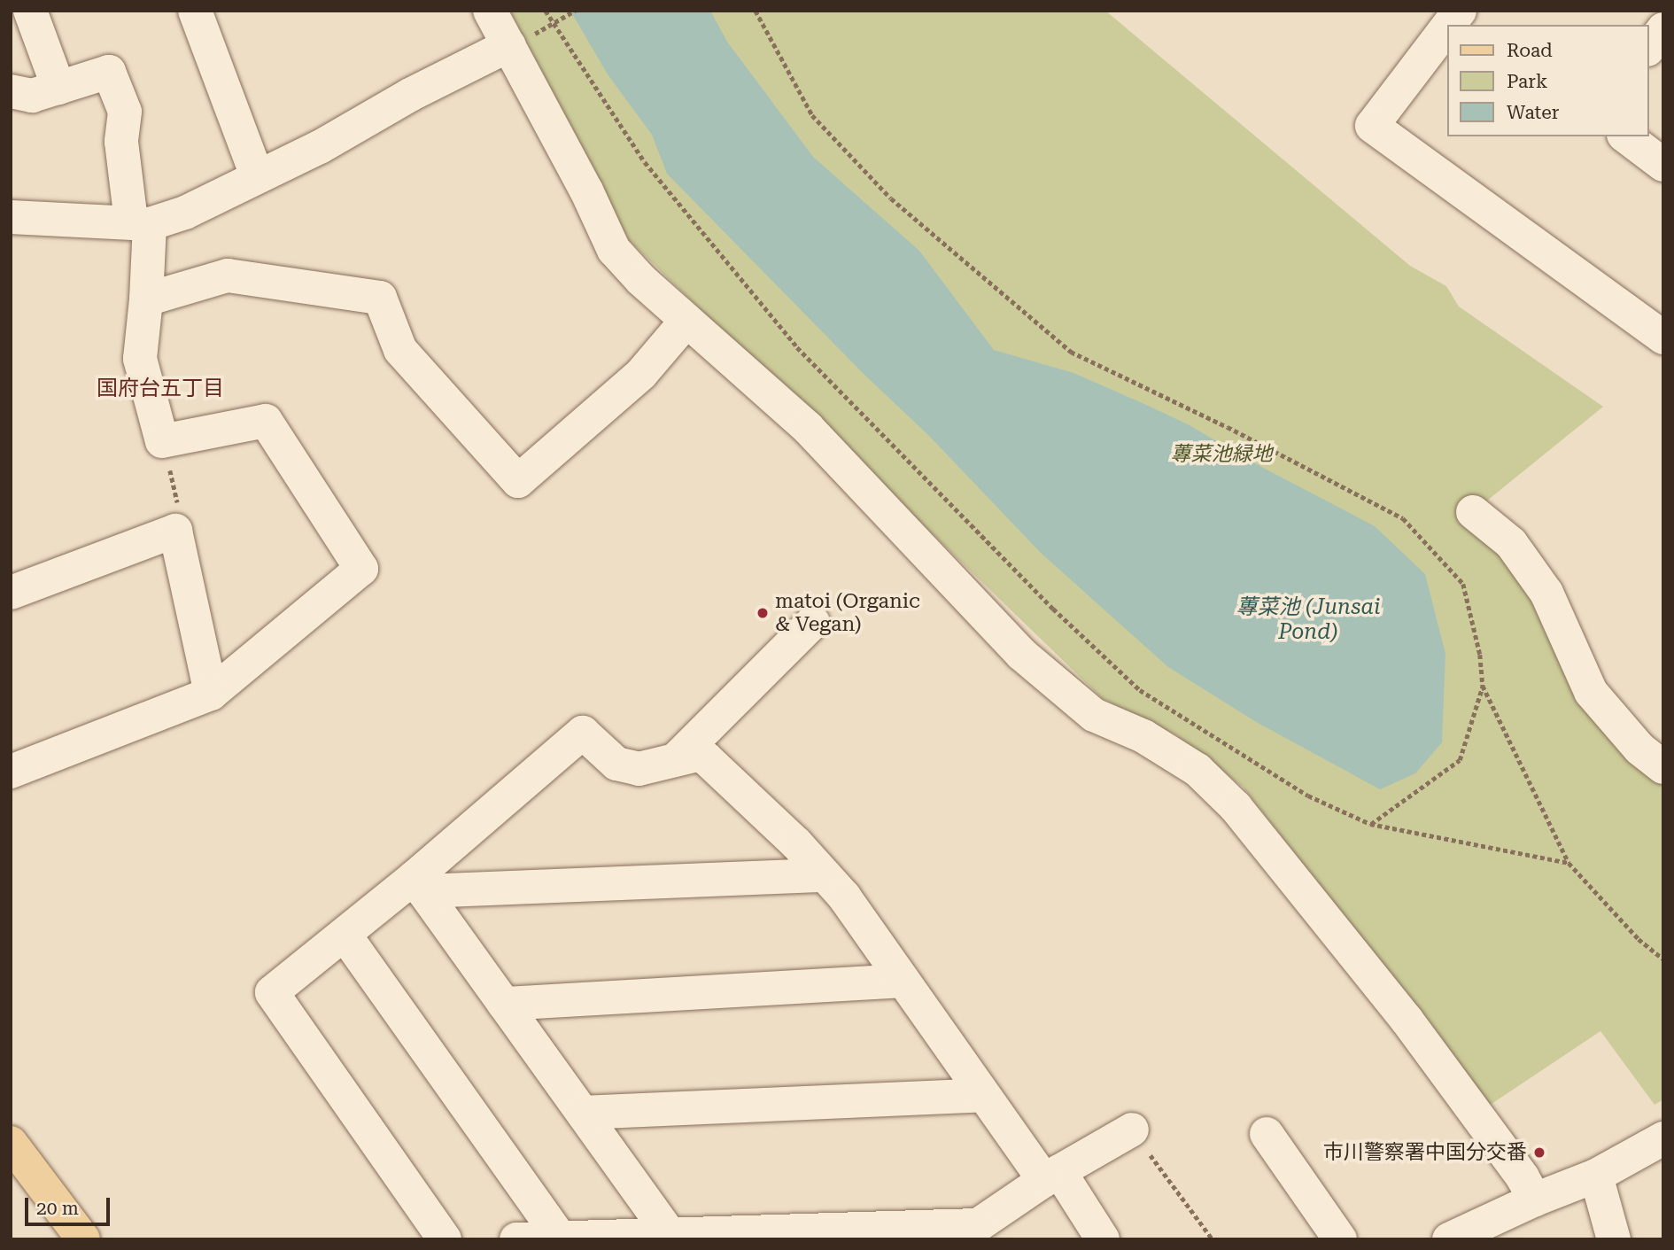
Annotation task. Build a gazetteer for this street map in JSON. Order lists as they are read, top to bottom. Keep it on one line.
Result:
{"districts":["国府台五丁目"],"water":["蓴菜池 (Junsai Pond)"],"parks":["蓴菜池緑地"],"places":["matoi (Organic & Vegan)","市川警察署中国分交番"],"legend":["Road","Park","Water"],"scale_bar":"20 m"}
